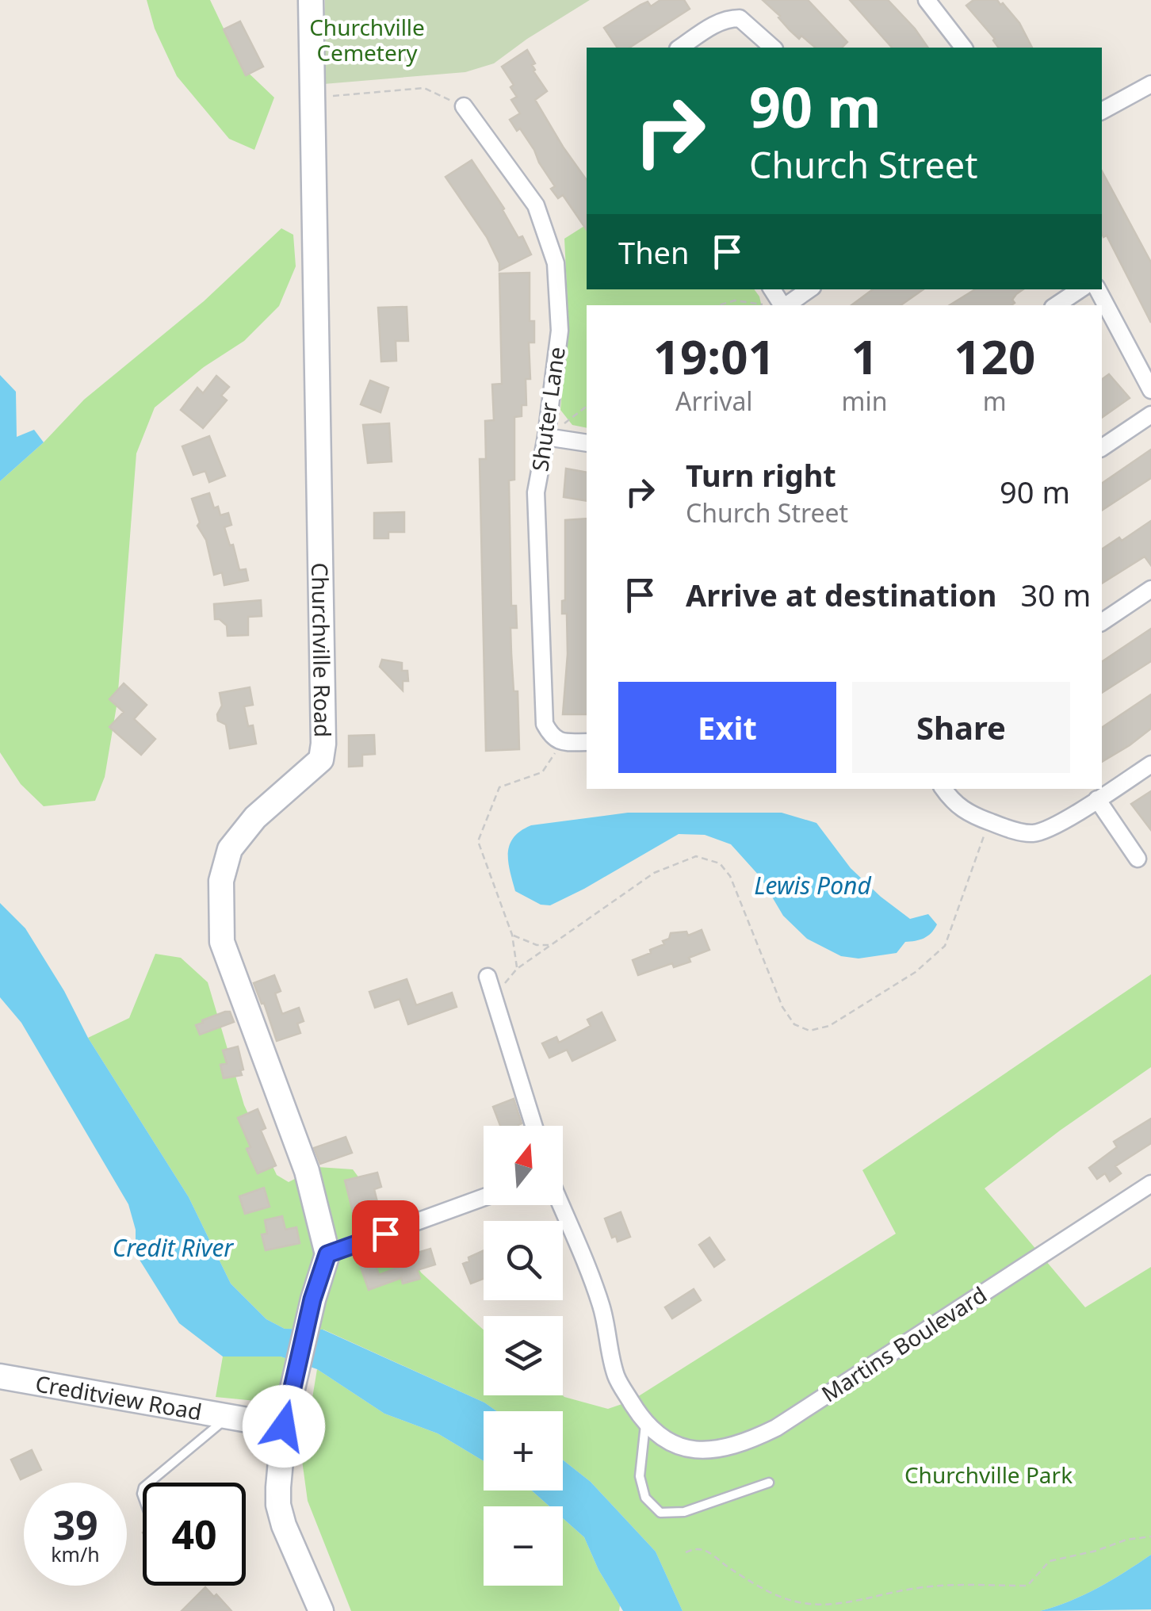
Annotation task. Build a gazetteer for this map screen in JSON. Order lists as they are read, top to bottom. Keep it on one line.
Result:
{"streets":{"street":["Shuter Lane","Churchville Road","Martins Boulevard","Creditview Road"]},"water":["Lewis Pond","Credit River"],"parks":["Churchville Cemetery","Churchville Park"],"north":"top","page":{"turn":["90 m","Church Street"],"then":"Then","eta":["19:01","Arrival","1","min","120","m"],"list":[{"name":"Turn right","note":"Church Street","value":"90 m"},{"name":"Arrive at destination","value":"30 m"}],"buttons":["Exit","Share"],"map_buttons":["+","−"],"speed":"39 km/h","limit":"40"}}
